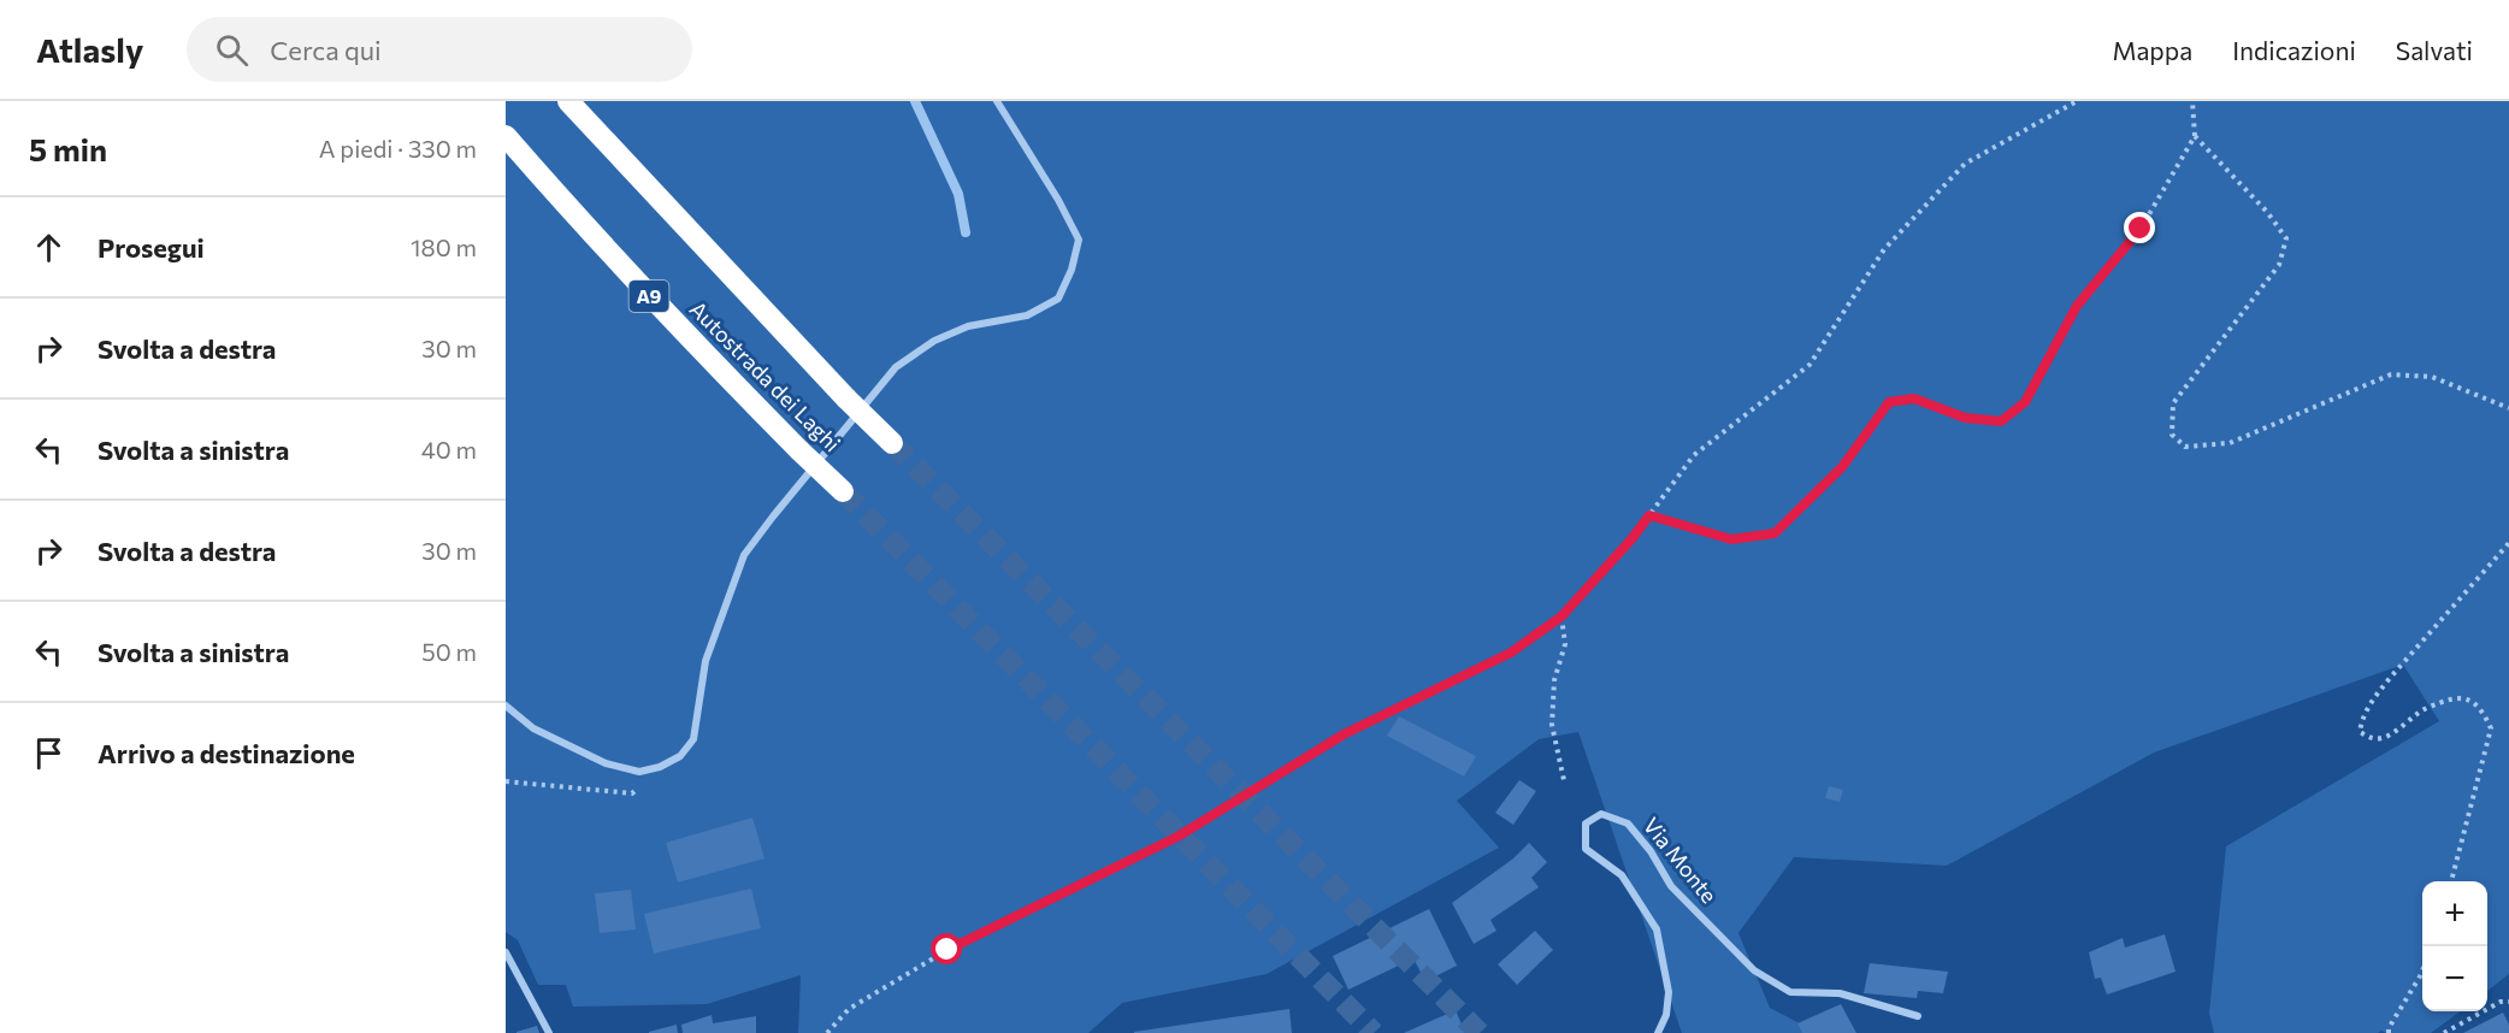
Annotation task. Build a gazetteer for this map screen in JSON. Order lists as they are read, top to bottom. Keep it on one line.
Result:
{"streets":{"highway":["A9","Autostrada dei Laghi"],"street":["Via Monte"]},"page":{"header":"Atlasly","search":"Cerca qui","nav":["Mappa","Indicazioni","Salvati"],"heading":["5 min","A piedi · 330 m"],"list":[["Prosegui","180 m"],["Svolta a destra","30 m"],["Svolta a sinistra","40 m"],["Svolta a destra","30 m"],["Svolta a sinistra","50 m"],"Arrivo a destinazione"],"map_buttons":["+","−"]}}
